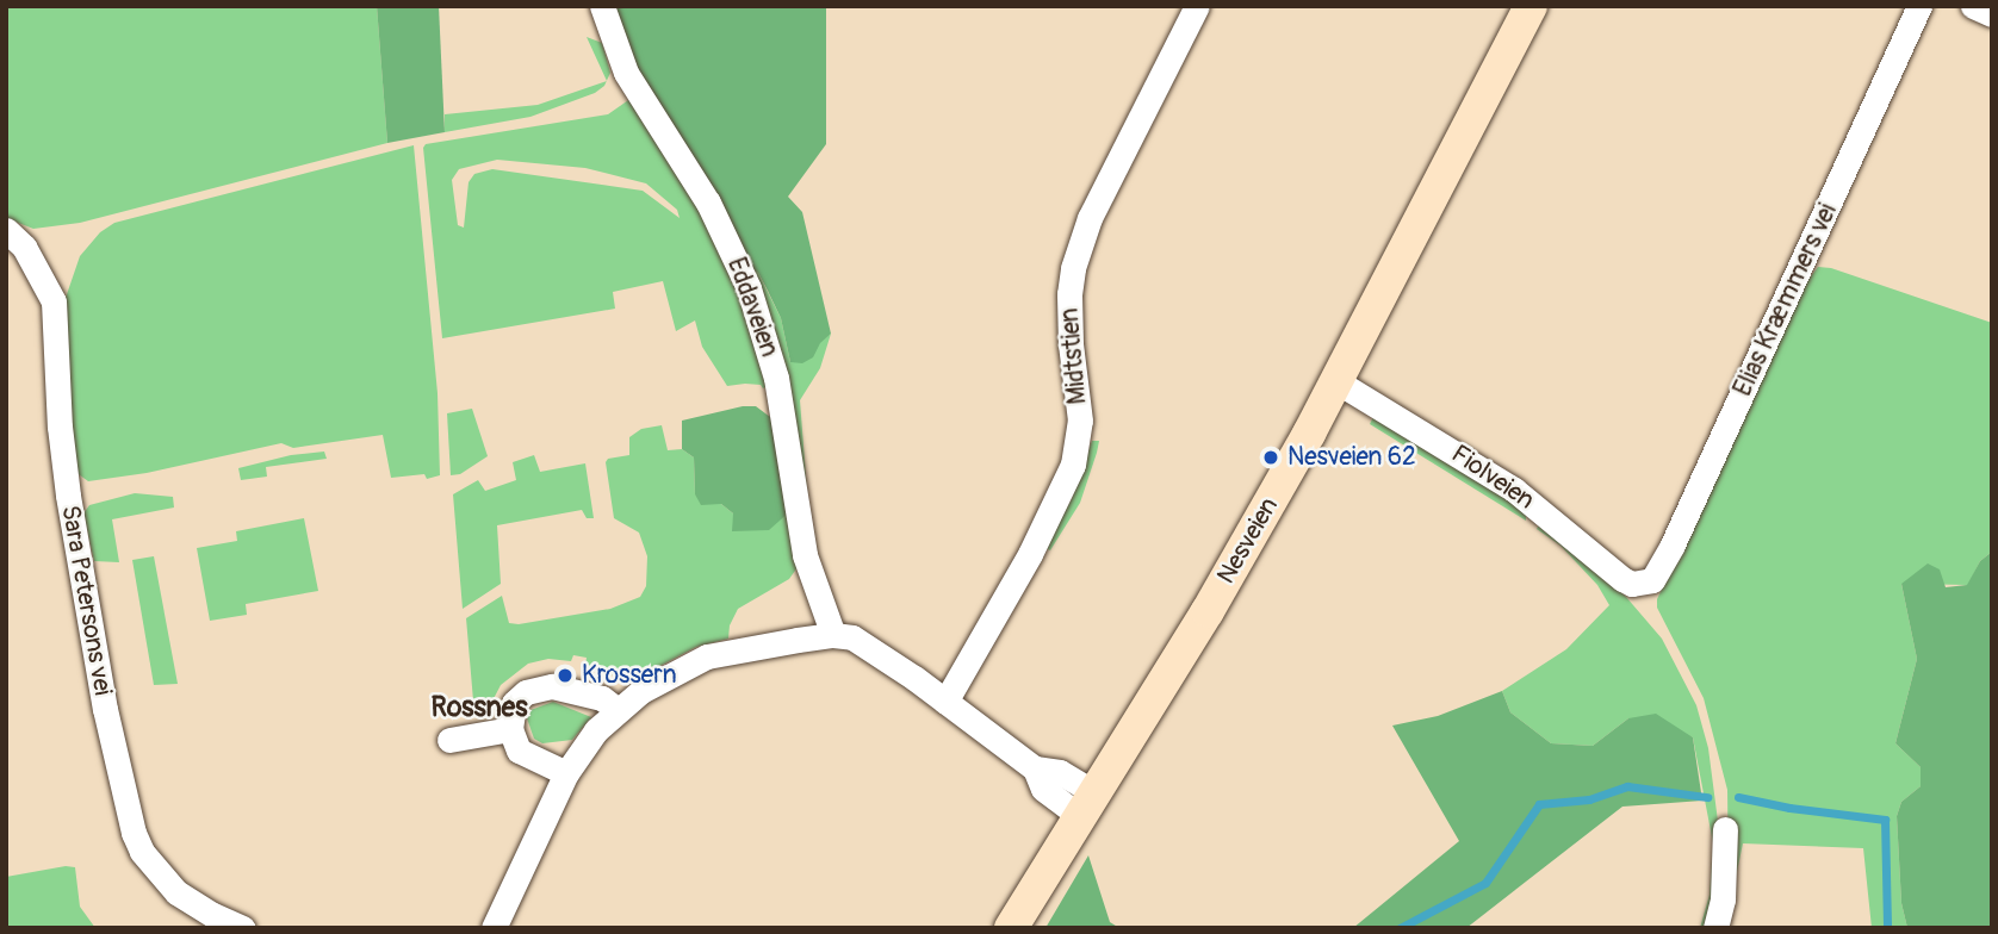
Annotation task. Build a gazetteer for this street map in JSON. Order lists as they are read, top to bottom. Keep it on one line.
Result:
{"streets":{"main road":["Nesveien"],"street":["Elias Kræmmers vei","Eddaveien","Midtstien","Fiolveien","Sara Petersons vei"]},"crossings":[["Elias Kræmmers vei","Fiolveien"],["Fiolveien","Nesveien"]],"districts":["Rossnes"],"places":["Nesveien 62","Krossern"]}
